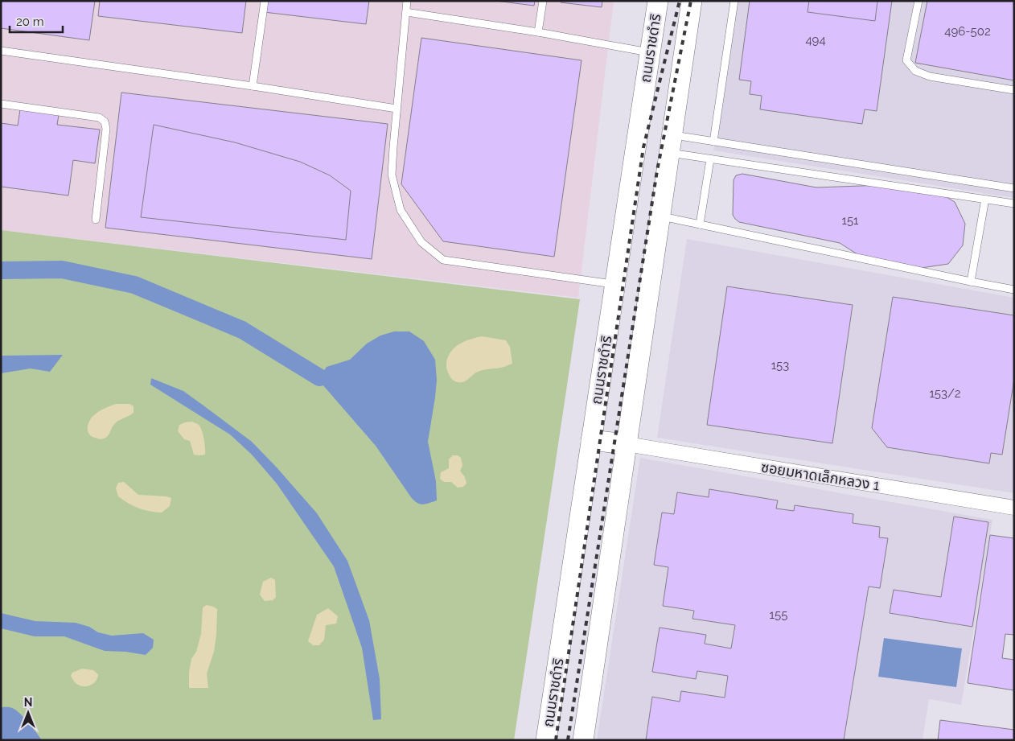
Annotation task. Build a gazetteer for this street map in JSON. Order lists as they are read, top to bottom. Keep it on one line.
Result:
{"streets":{"main road":["ถนนราชดำริ"],"street":["ซอยมหาดเล็กหลวง 1"]},"house_numbers":["496-502","494","151","153","153/2","155"],"scale_bar":"20 m","north":"top"}
